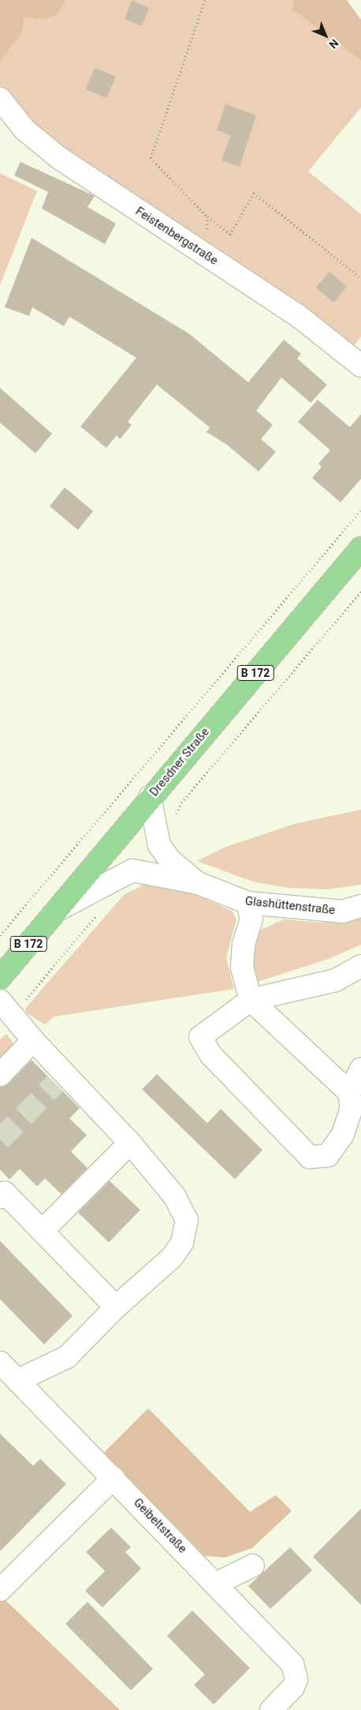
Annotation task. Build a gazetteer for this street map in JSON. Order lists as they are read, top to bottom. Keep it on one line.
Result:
{"streets":{"main road":["B 172","Dresdner Straße"],"street":["Feistenbergstraße","Glashüttenstraße","Geibeltstraße"]},"crossings":[["Dresdner Straße","Glashüttenstraße"]],"north":"bottom right"}
